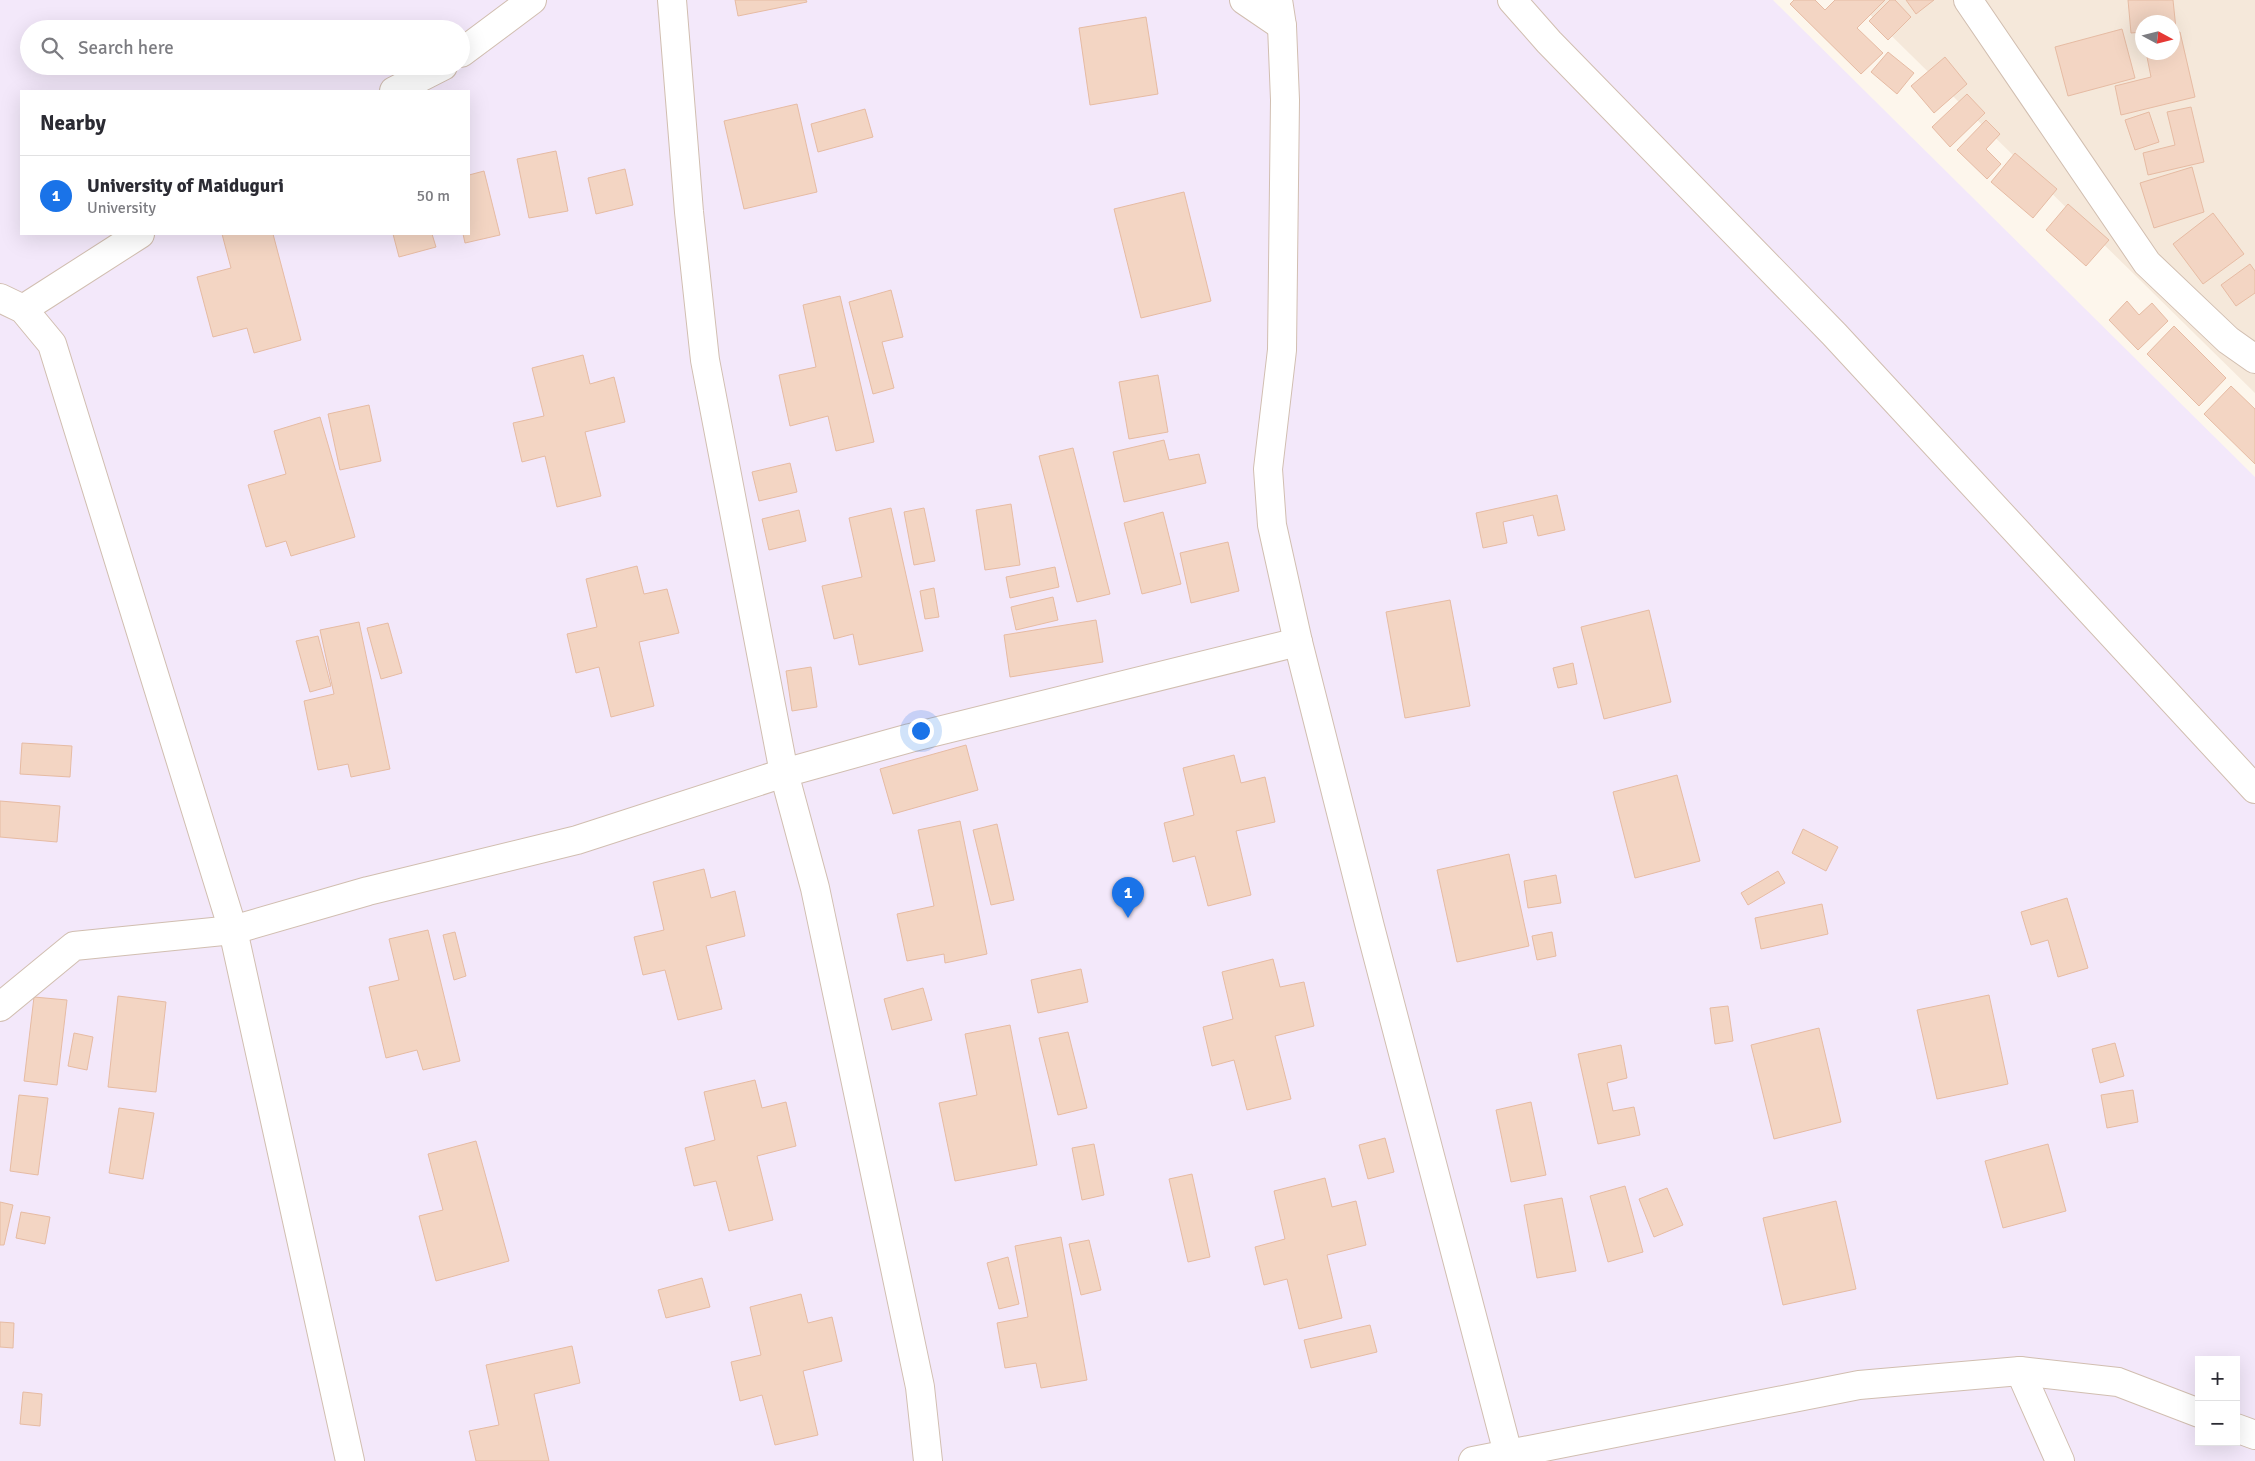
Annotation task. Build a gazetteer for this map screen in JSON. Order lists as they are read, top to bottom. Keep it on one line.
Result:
{"north":"right","page":{"search":"Search here","heading":"Nearby","list":[{"mark":"1","name":"University of Maiduguri","note":"University","value":"50 m"}],"pins":"1","map_buttons":["+","−"]}}
